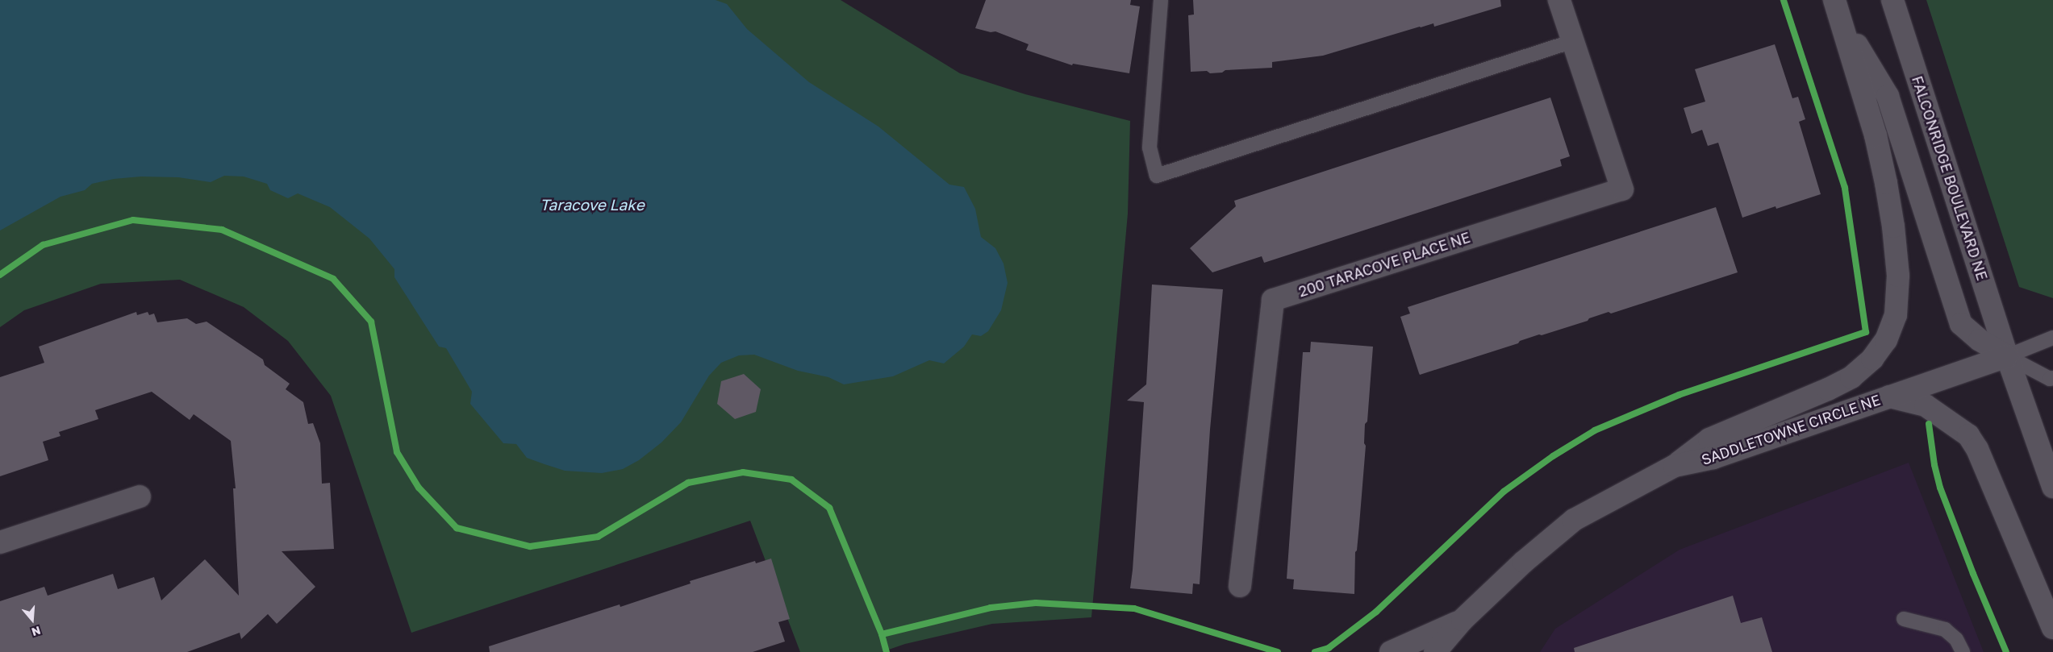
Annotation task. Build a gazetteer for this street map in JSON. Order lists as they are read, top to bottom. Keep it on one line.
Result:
{"streets":{"main road":["FALCONRIDGE BOULEVARD NE","200 TARACOVE PLACE NE","SADDLETOWNE CIRCLE NE"]},"water":["Taracove Lake"],"north":"bottom"}
